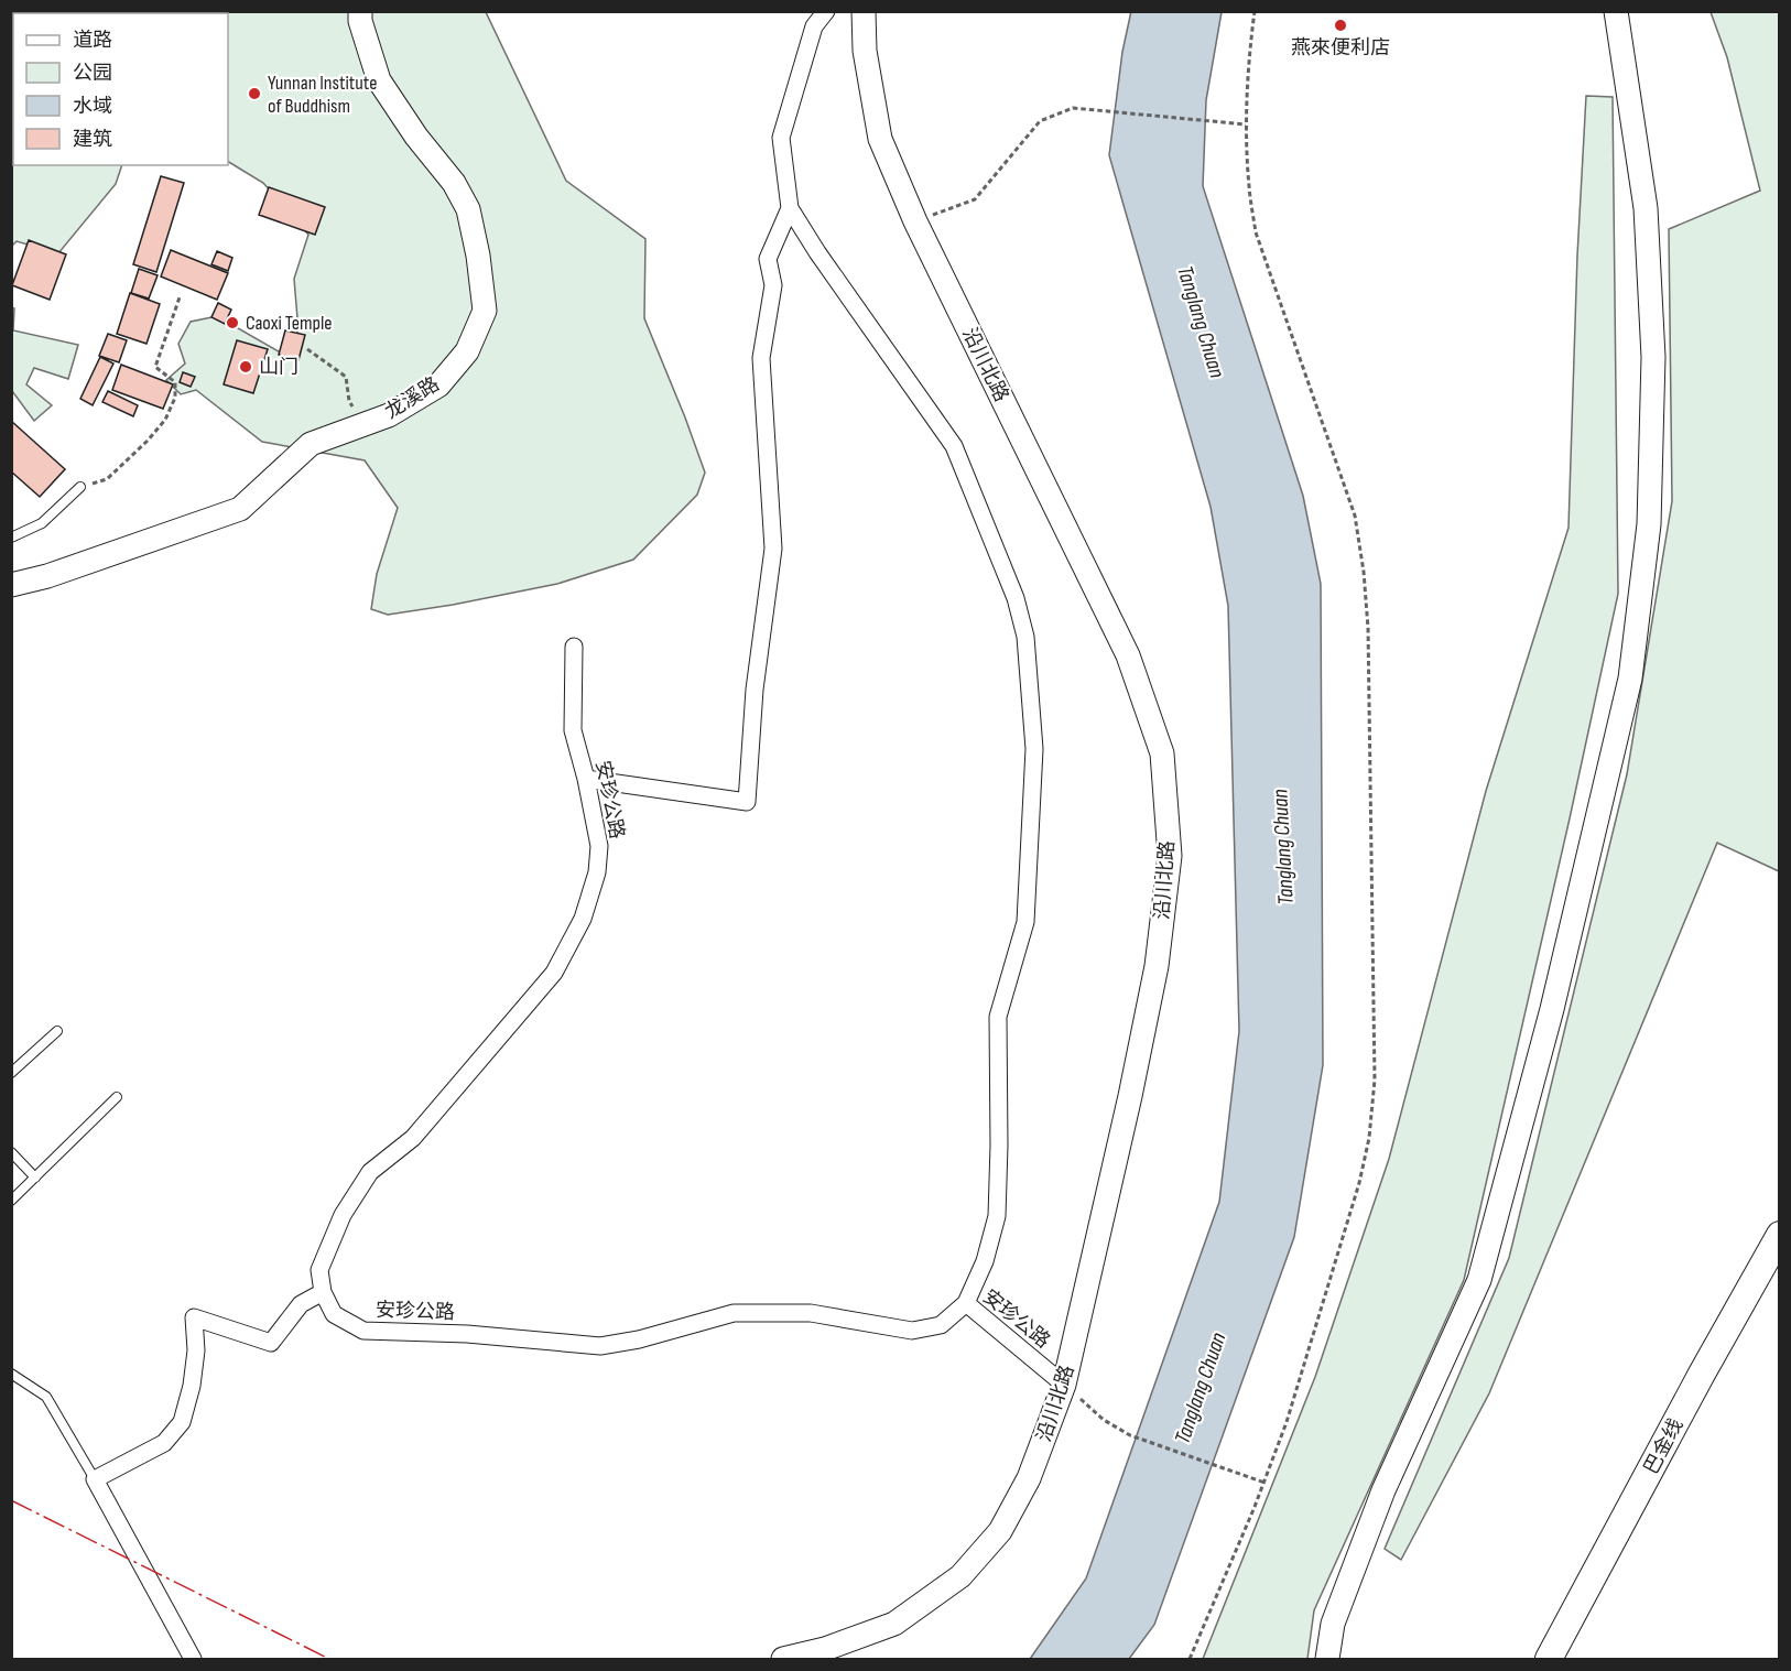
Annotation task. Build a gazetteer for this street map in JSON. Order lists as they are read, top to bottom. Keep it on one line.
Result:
{"streets":{"highway":["巴金线"],"main road":["沿川北路","龙溪路"],"street":["安珍公路"]},"crossings":[["沿川北路","安珍公路"]],"water":["Tanglang Chuan"],"places":["燕來便利店","Yunnan Institute of Buddhism","Caoxi Temple","山门"],"legend":["道路","公园","水域","建筑"]}
